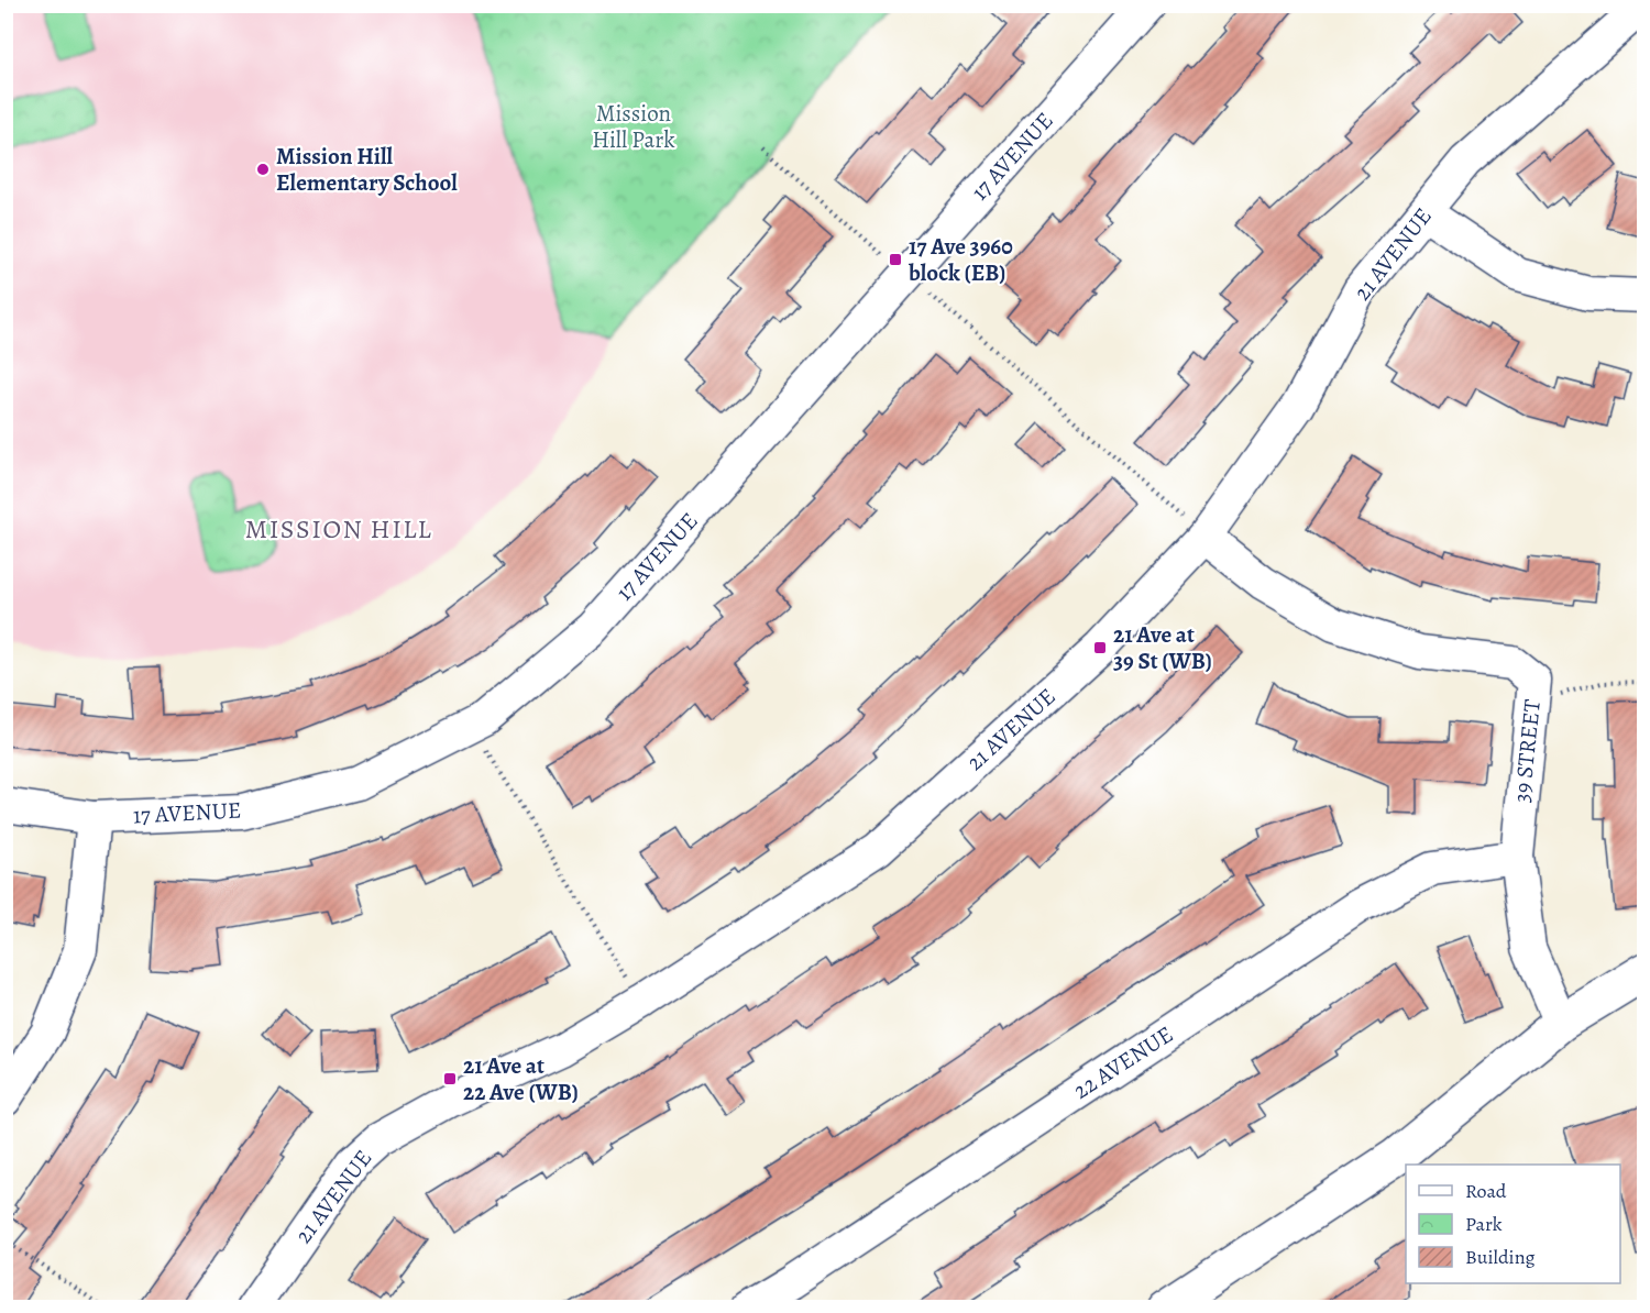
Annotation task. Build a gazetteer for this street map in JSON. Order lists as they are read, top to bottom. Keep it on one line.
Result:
{"streets":{"street":["17 AVENUE","21 AVENUE","39 STREET","22 AVENUE"]},"crossings":[["21 AVENUE","39 STREET"],["39 STREET","22 AVENUE"]],"districts":["MISSION HILL"],"parks":["Mission Hill Park"],"places":{"other":["Mission Hill Elementary School"],"transit":["17 Ave 3960 block (EB)","21 Ave at 39 St (WB)","21 Ave at 22 Ave (WB)"]},"legend":["Road","Park","Building"]}
